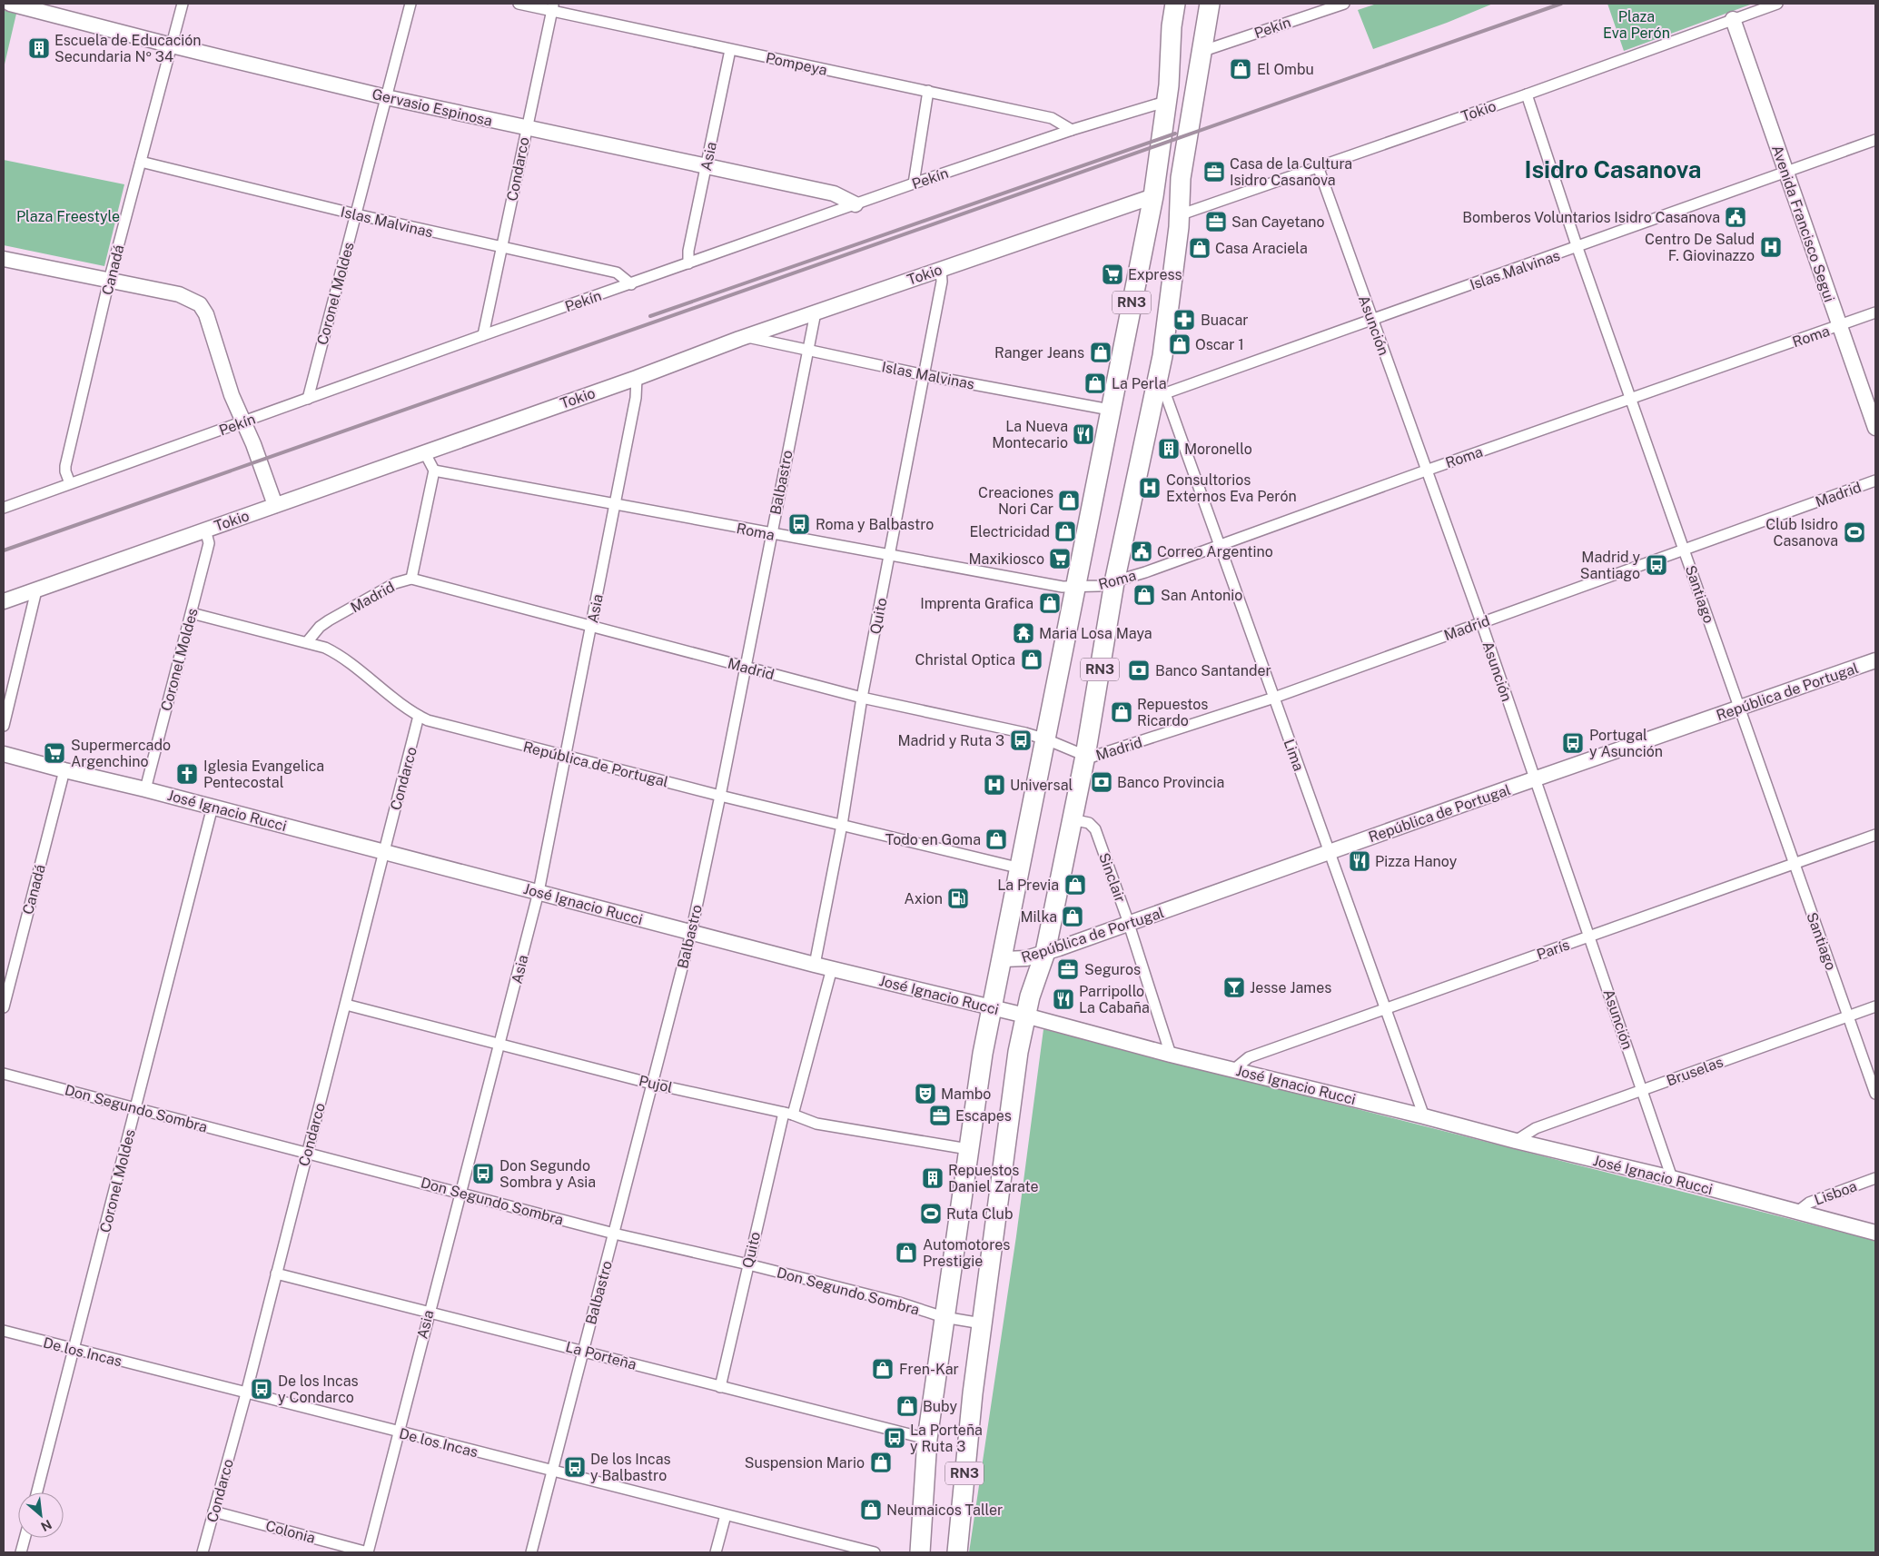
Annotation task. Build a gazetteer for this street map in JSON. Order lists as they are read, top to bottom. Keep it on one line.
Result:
{"streets":{"highway":["RN3"],"street":["Pekín","Pompeya","Gervasio Espinosa","Tokio","Asia","Condarco","Islas Malvinas","Avenida Francisco Segui","Canadá","Coronel Moldes","Asunción","Roma","Balbastro","Madrid","Santiago","Quito","República de Portugal","Lima","José Ignacio Rucci","Sinclair","París","Bruselas","Pujol","Don Segundo Sombra","Lisboa","De los Incas","La Porteña","Colonia"]},"crossings":[["Pekín","Pompeya"],["Pekín","Gervasio Espinosa"],["Pekín","Asia"],["Pekín","Condarco"],["Pekín","Islas Malvinas"],["Pekín","Canadá"],["Pekín","Coronel Moldes"],["Pekín","RN3"],["Pompeya","Asia"],["Pompeya","Condarco"],["Gervasio Espinosa","Asia"],["Gervasio Espinosa","Condarco"],["Gervasio Espinosa","Canadá"],["Gervasio Espinosa","Coronel Moldes"],["Tokio","Asia"],["Tokio","Islas Malvinas"],["Tokio","Avenida Francisco Segui"],["Tokio","Coronel Moldes"],["Tokio","RN3"],["Tokio","Asunción"],["Tokio","Balbastro"],["Tokio","Santiago"],["Tokio","Quito"],["Asia","Roma"],["Asia","Madrid"],["Asia","República de Portugal"],["Asia","José Ignacio Rucci"],["Asia","Pujol"],["Asia","Don Segundo Sombra"],["Asia","De los Incas"],["Asia","La Porteña"],["Asia","Colonia"],["Condarco","Islas Malvinas"],["Condarco","República de Portugal"],["Condarco","José Ignacio Rucci"],["Condarco","Pujol"],["Condarco","Don Segundo Sombra"],["Condarco","De los Incas"],["Condarco","La Porteña"],["Condarco","Colonia"],["Islas Malvinas","Avenida Francisco Segui"],["Islas Malvinas","Canadá"],["Islas Malvinas","Coronel Moldes"],["Islas Malvinas","RN3"],["Islas Malvinas","Asunción"],["Islas Malvinas","Balbastro"],["Islas Malvinas","Santiago"],["Islas Malvinas","Quito"],["Islas Malvinas","Lima"],["Avenida Francisco Segui","Roma"],["Canadá","José Ignacio Rucci"],["Coronel Moldes","República de Portugal"],["Coronel Moldes","José Ignacio Rucci"],["Coronel Moldes","Don Segundo Sombra"],["Coronel Moldes","De los Incas"],["RN3","Roma"],["RN3","Madrid"],["RN3","República de Portugal"],["RN3","Lima"],["RN3","José Ignacio Rucci"],["RN3","Sinclair"],["RN3","Pujol"],["RN3","Don Segundo Sombra"],["RN3","La Porteña"],["Asunción","Roma"],["Asunción","Madrid"],["Asunción","República de Portugal"],["Asunción","José Ignacio Rucci"],["Asunción","París"],["Asunción","Bruselas"],["Roma","Balbastro"],["Roma","Santiago"],["Roma","Quito"],["Roma","Lima"],["Balbastro","Madrid"],["Balbastro","República de Portugal"],["Balbastro","José Ignacio Rucci"],["Balbastro","Pujol"],["Balbastro","Don Segundo Sombra"],["Balbastro","De los Incas"],["Balbastro","La Porteña"],["Madrid","Santiago"],["Madrid","Quito"],["Madrid","República de Portugal"],["Madrid","Lima"],["Santiago","República de Portugal"],["Santiago","París"],["Santiago","Bruselas"],["Quito","República de Portugal"],["Quito","José Ignacio Rucci"],["Quito","Pujol"],["Quito","Don Segundo Sombra"],["Quito","La Porteña"],["República de Portugal","Lima"],["República de Portugal","Sinclair"],["Lima","José Ignacio Rucci"],["Lima","París"],["José Ignacio Rucci","Sinclair"],["José Ignacio Rucci","París"],["José Ignacio Rucci","Bruselas"],["José Ignacio Rucci","Lisboa"]],"districts":["Isidro Casanova"],"parks":["Plaza Eva Perón","Plaza Freestyle"],"places":{"building":["Escuela de Educación Secundaria Nº 34","Moronello","Repuestos Daniel Zarate"],"shop":["El Ombu","Casa Araciela","Oscar 1","Ranger Jeans","La Perla","Creaciones Nori Car","Electricidad","San Antonio","Imprenta Grafica","Christal Optica","Repuestos Ricardo","Todo en Goma","La Previa","Milka","Automotores Prestigie","Fren-Kar","Buby","Suspension Mario","Neumaicos Taller"],"office":["Casa de la Cultura Isidro Casanova","San Cayetano","Seguros","Escapes"],"public building":["Bomberos Voluntarios Isidro Casanova","Correo Argentino"],"hospital":["Centro De Salud F. Giovinazzo","Consultorios Externos Eva Perón","Universal"],"supermarket":["Express","Maxikiosco","Supermercado Argenchino"],"pharmacy":["Buacar"],"restaurant":["La Nueva Montecario","Pizza Hanoy","Parripollo La Cabaña"],"bus stop":["Roma y Balbastro","Madrid y Santiago","Madrid y Ruta 3","Portugal y Asunción","Don Segundo Sombra y Asia","De los Incas y Condarco","La Porteña y Ruta 3","De los Incas y Balbastro"],"sports":["Club Isidro Casanova","Ruta Club"],"temple":["Maria Losa Maya"],"bank":["Banco Santander","Banco Provincia"],"church":["Iglesia Evangelica Pentecostal"],"fuel station":["Axion"],"bar":["Jesse James"],"theatre":["Mambo"]},"north":"bottom right"}
